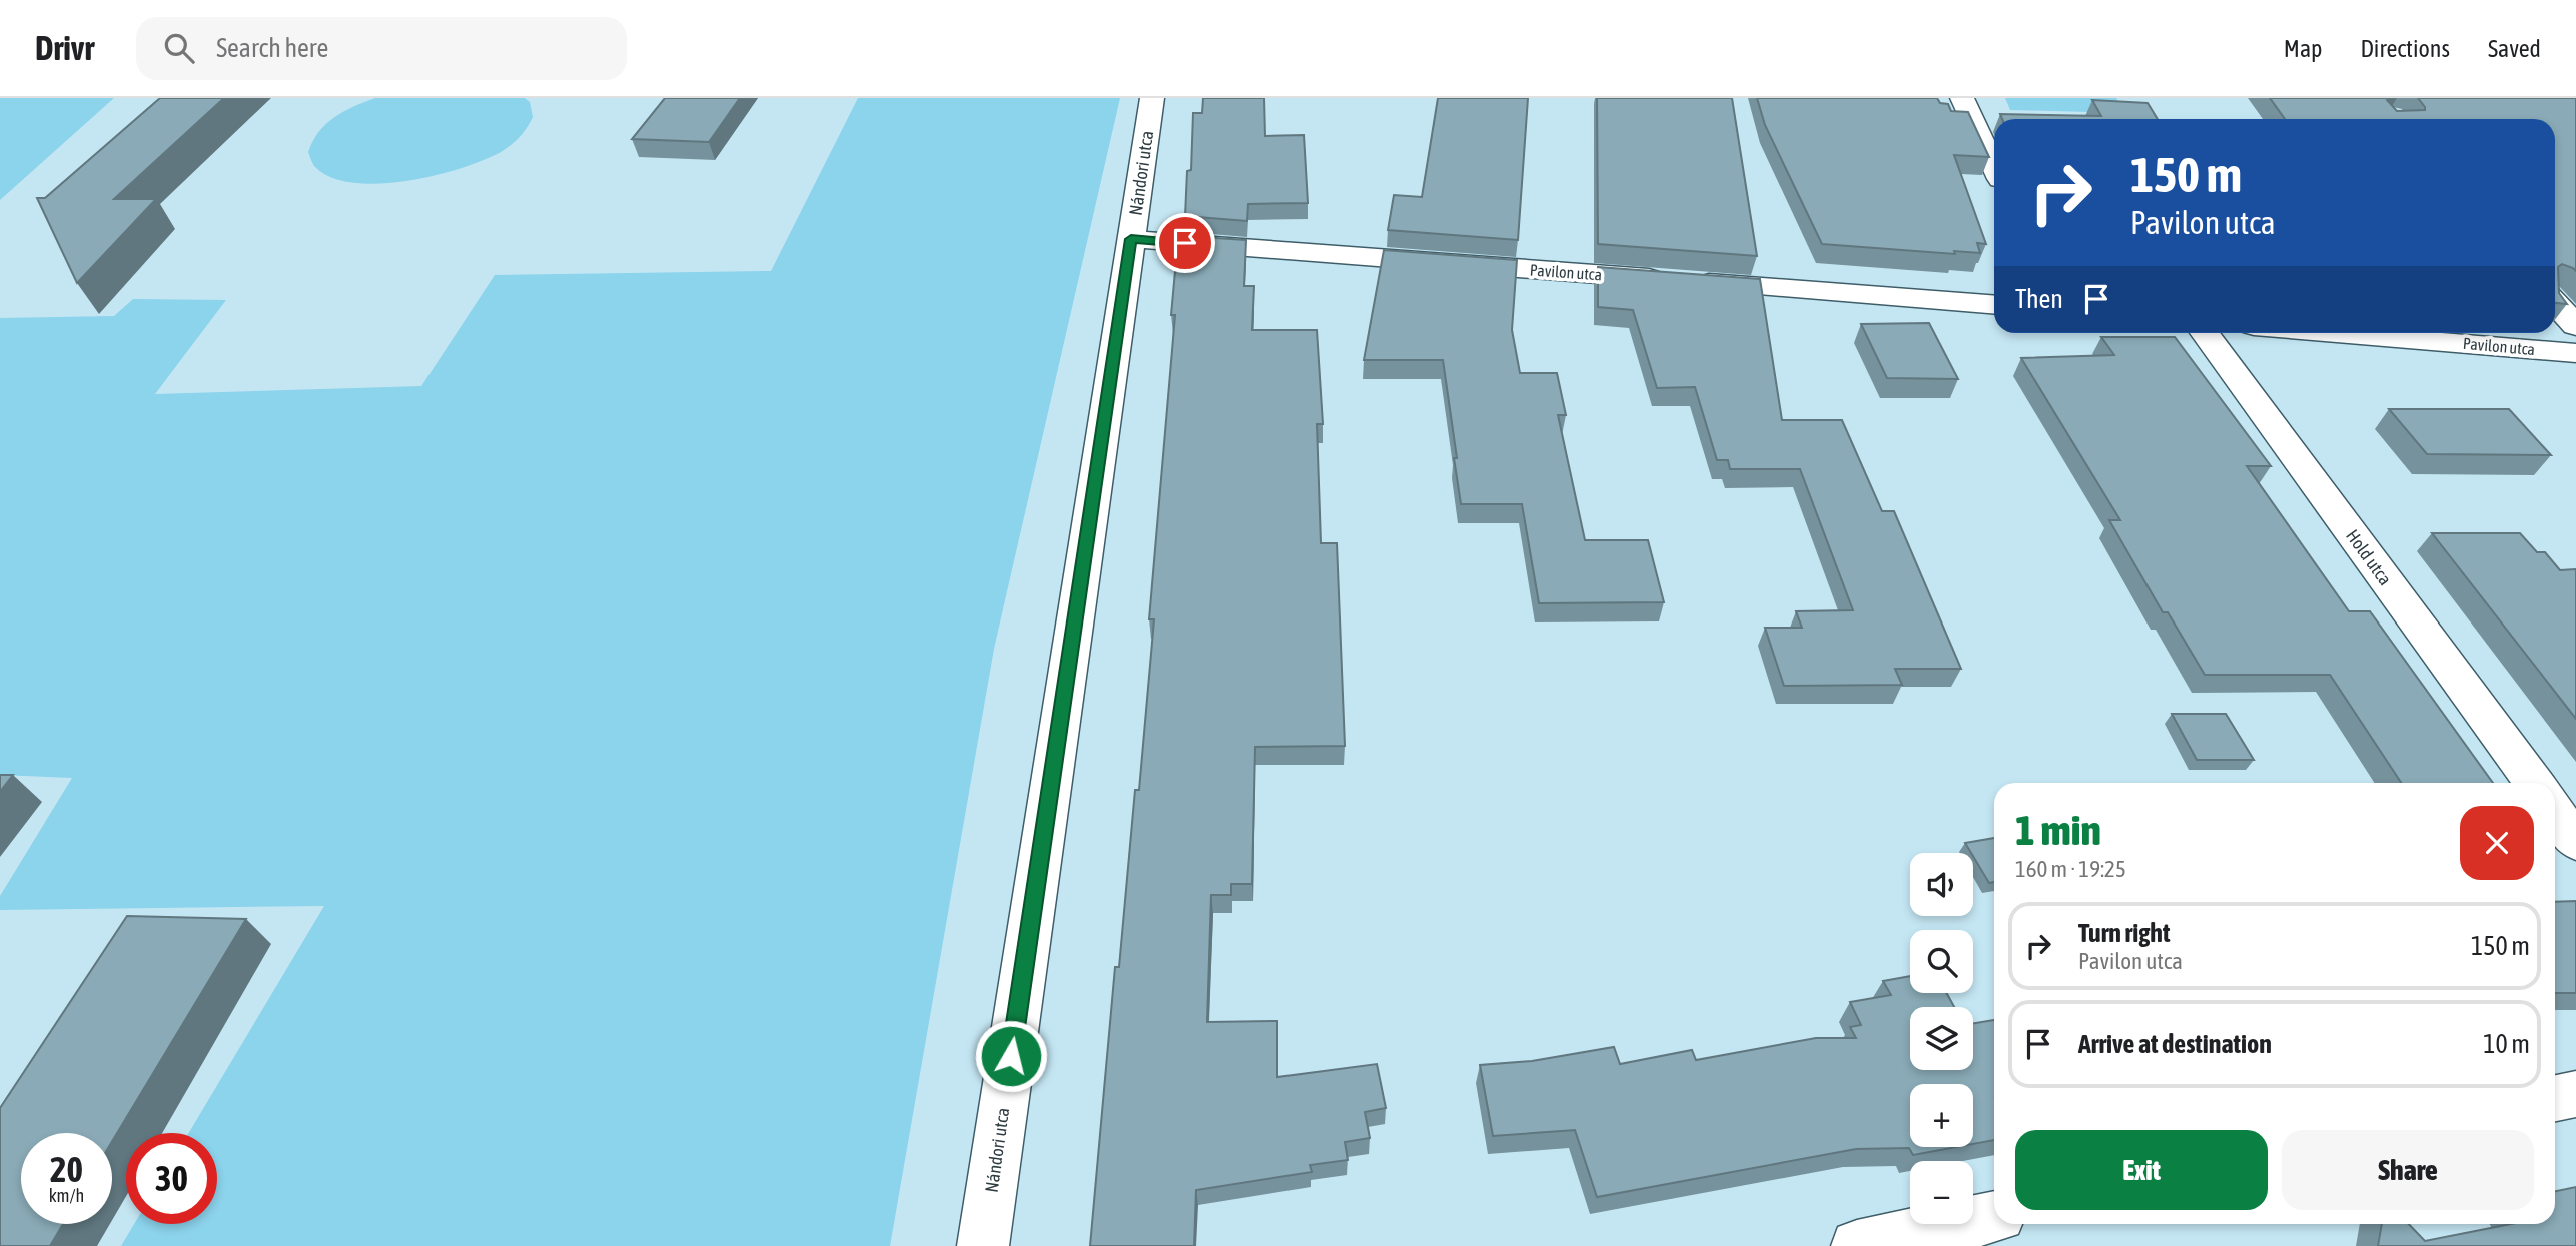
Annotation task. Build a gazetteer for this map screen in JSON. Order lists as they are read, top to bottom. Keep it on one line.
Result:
{"streets":{"street":["Nándori utca","Pavilon utca","Hold utca"]},"crossings":[["Nándori utca","Pavilon utca"]],"page":{"header":"Drivr","search":"Search here","nav":["Map","Directions","Saved"],"turn":["150 m","Pavilon utca"],"then":"Then","heading":["1 min","160 m · 19:25"],"map_buttons":["+","−"],"list":[{"name":"Turn right","note":"Pavilon utca","value":"150 m"},{"name":"Arrive at destination","value":"10 m"}],"buttons":["Exit","Share"],"speed":"20 km/h","limit":"30"}}
